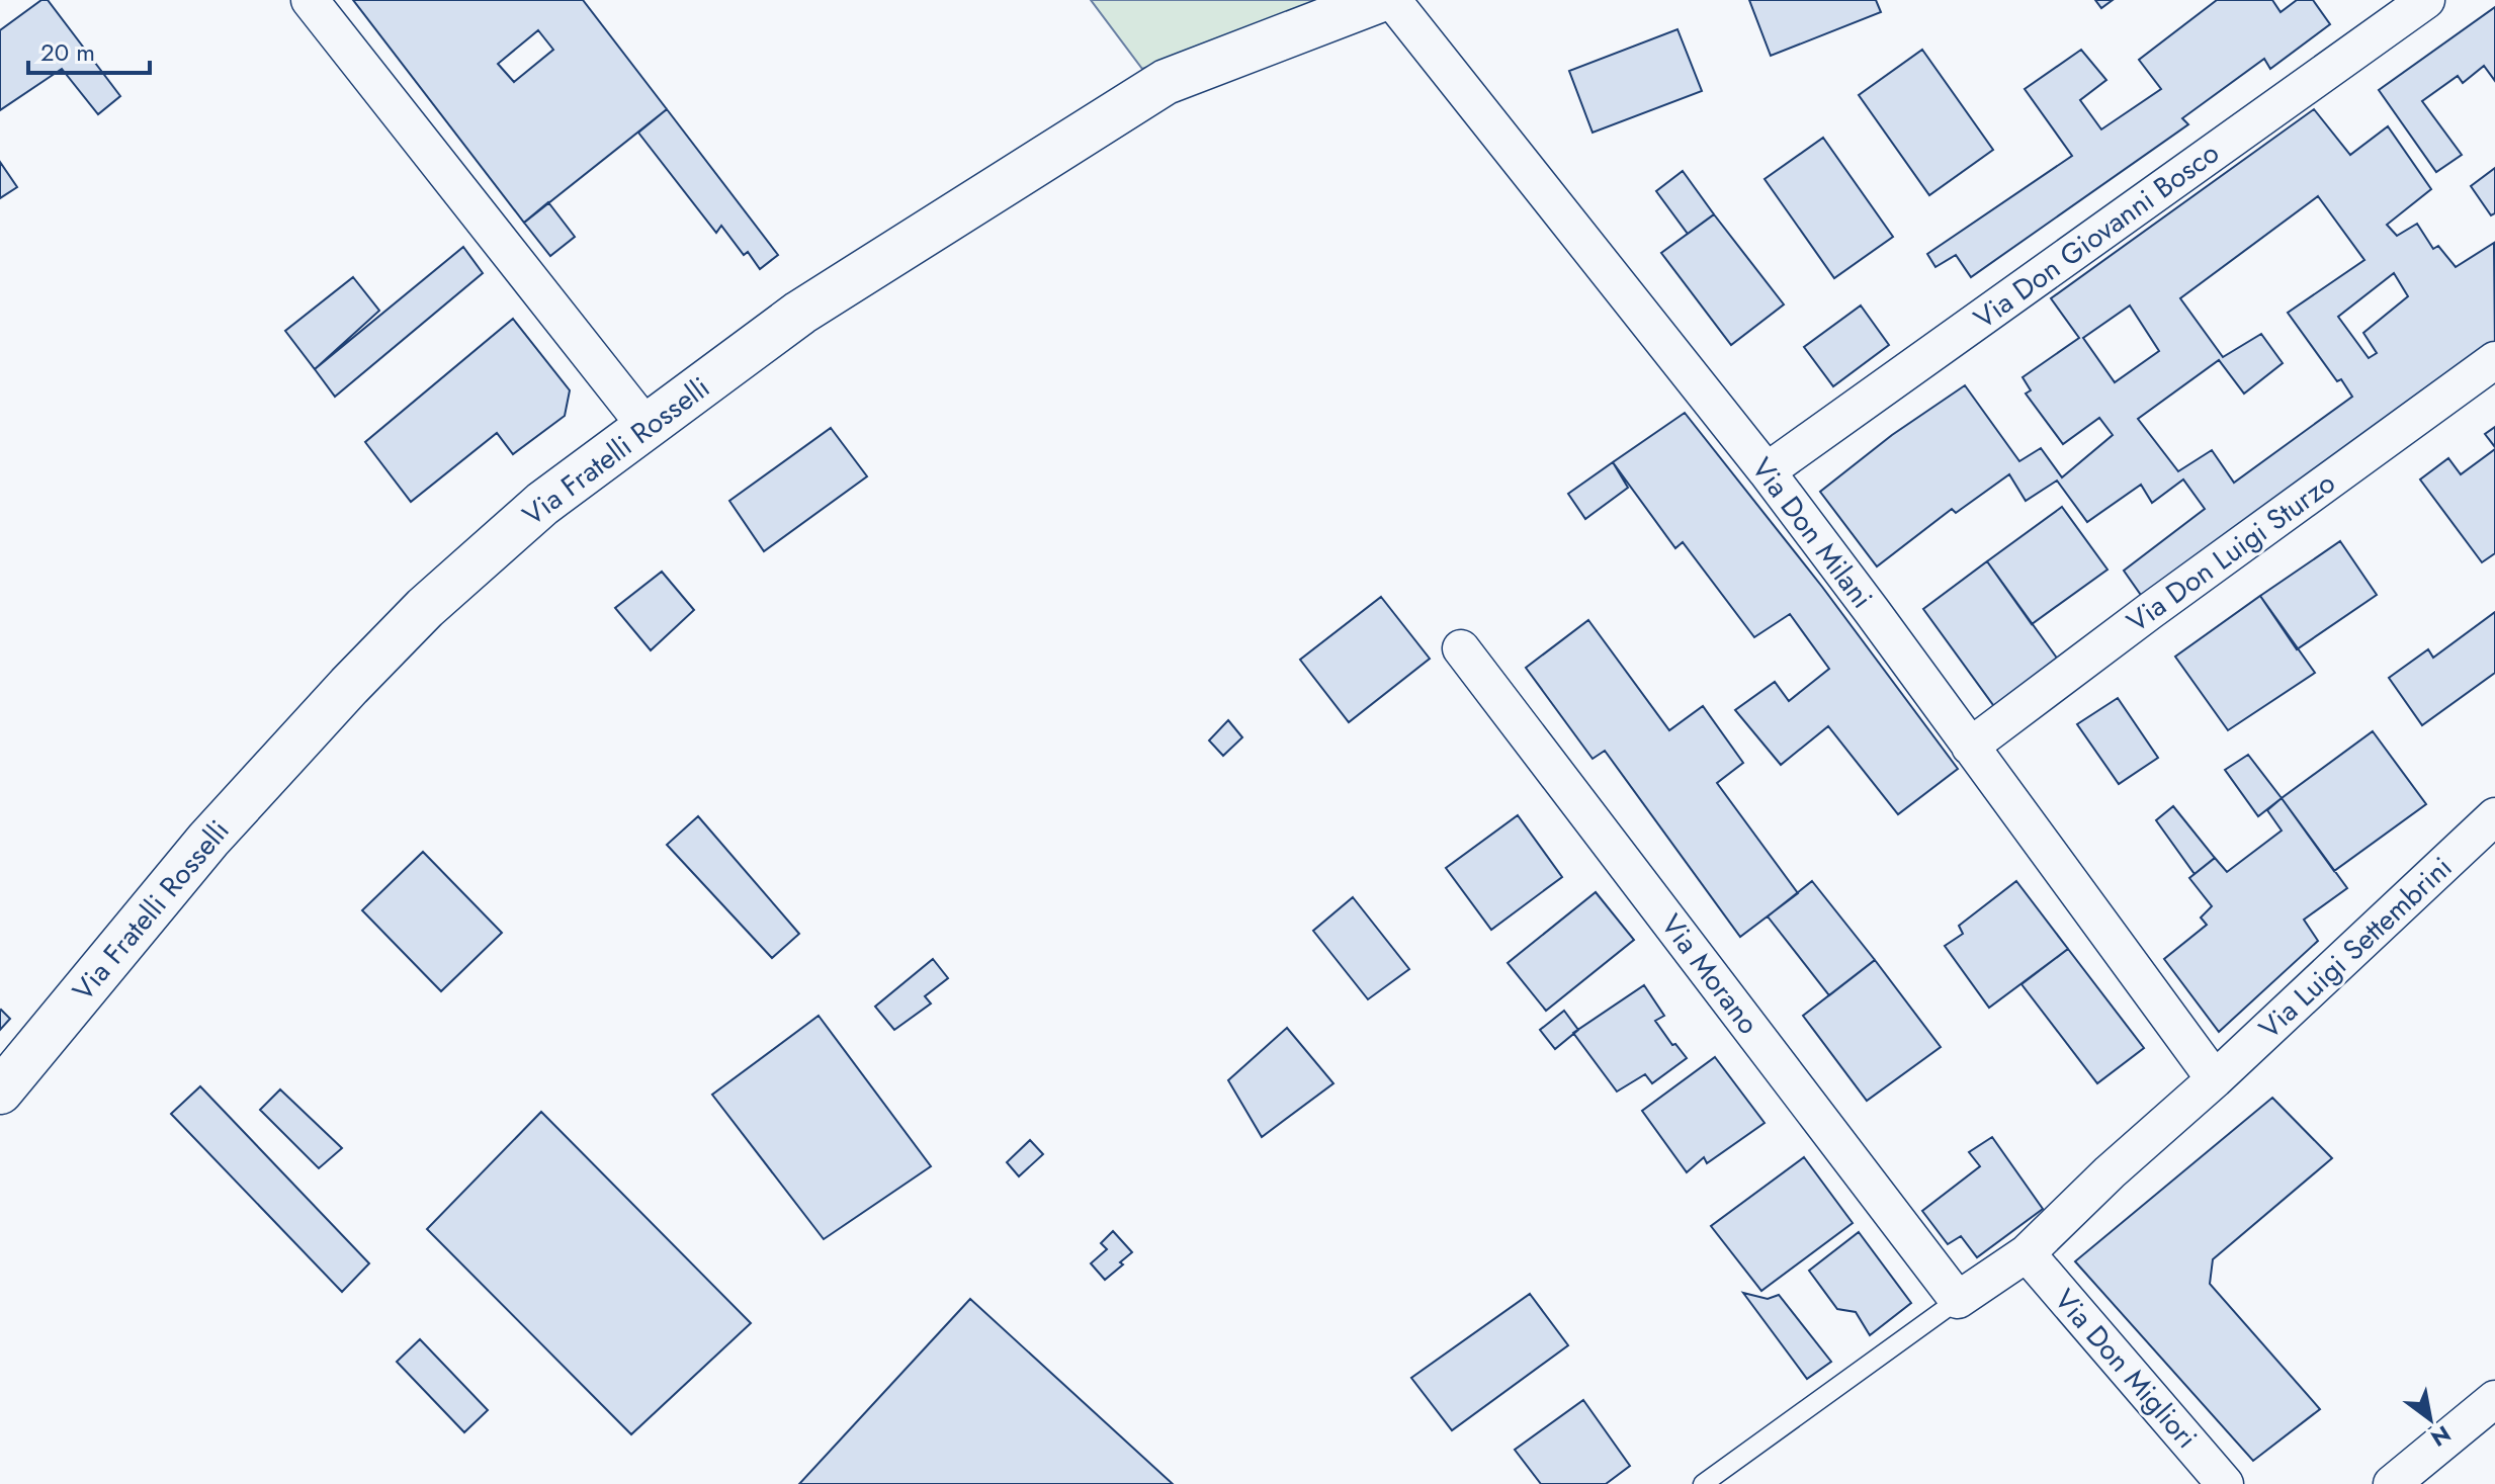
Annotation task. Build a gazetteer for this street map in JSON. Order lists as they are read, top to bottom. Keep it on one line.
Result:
{"streets":{"main road":["Via Fratelli Rosselli"],"street":["Via Don Giovanni Bosco","Via Don Milani","Via Don Luigi Sturzo","Via Luigi Settembrini","Via Morano","Via Don Migliori"]},"crossings":[["Via Don Giovanni Bosco","Via Don Milani"],["Via Don Milani","Via Don Luigi Sturzo"],["Via Don Milani","Via Luigi Settembrini"],["Via Luigi Settembrini","Via Morano"],["Via Luigi Settembrini","Via Don Migliori"]],"scale_bar":"20 m","north":"bottom right"}
